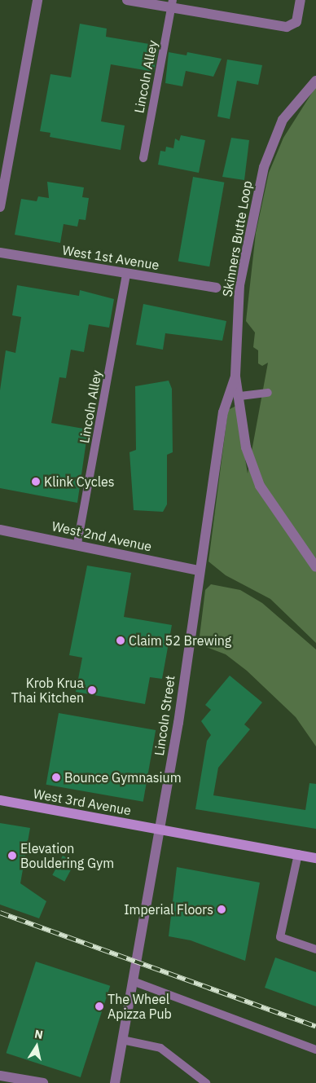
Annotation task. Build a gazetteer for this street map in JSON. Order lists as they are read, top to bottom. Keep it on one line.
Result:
{"streets":{"street":["Skinners Butte Loop","West 1st Avenue","West 2nd Avenue","Lincoln Street","West 3rd Avenue"],"lane":["Lincoln Alley"]},"crossings":[["Lincoln Alley","West 1st Avenue"],["Lincoln Alley","West 2nd Avenue"],["Skinners Butte Loop","Lincoln Street"],["West 2nd Avenue","Lincoln Street"],["Lincoln Street","West 3rd Avenue"]],"places":["Klink Cycles","Claim 52 Brewing","Krob Krua Thai Kitchen","Bounce Gymnasium","Elevation Bouldering Gym","Imperial Floors","The Wheel Apizza Pub"],"north":"top"}
